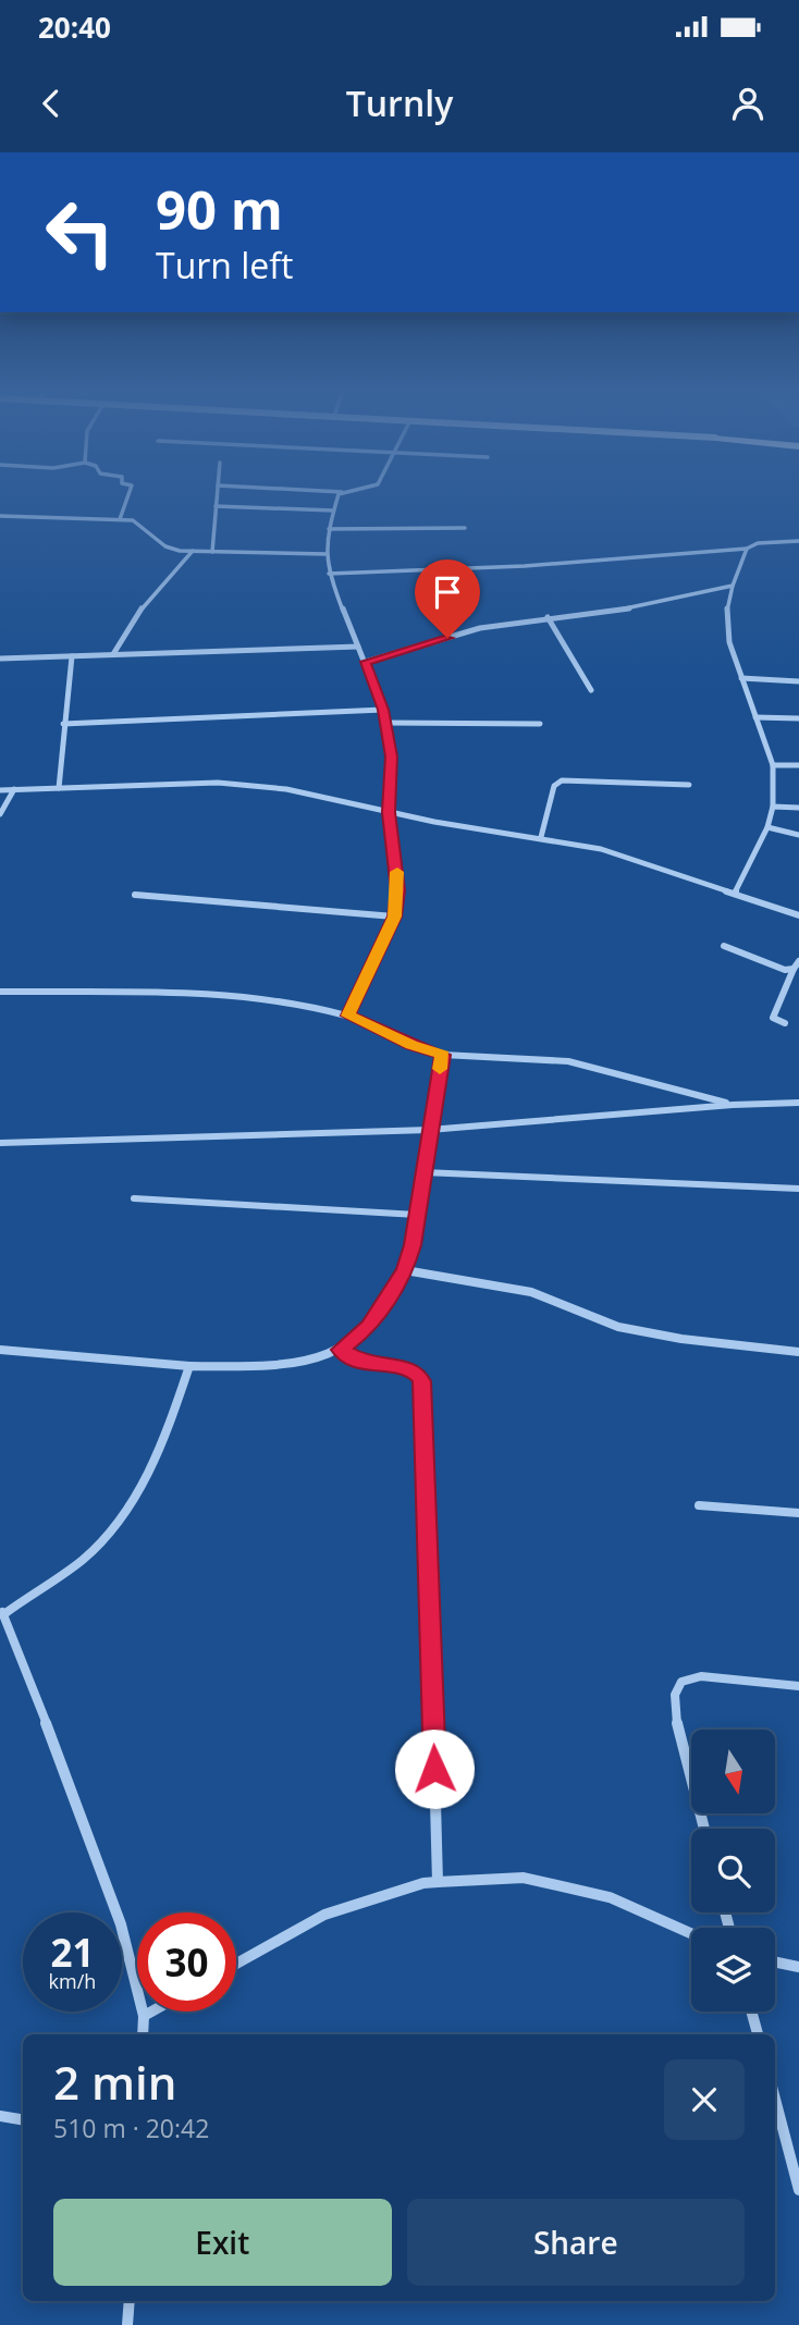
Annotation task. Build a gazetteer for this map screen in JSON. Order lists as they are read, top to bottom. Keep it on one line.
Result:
{"north":"bottom","page":{"status":"20:40","header":"Turnly","turn":["90 m","Turn left"],"speed":"21 km/h","limit":"30","heading":["2 min","510 m · 20:42"],"buttons":["Exit","Share"]}}
